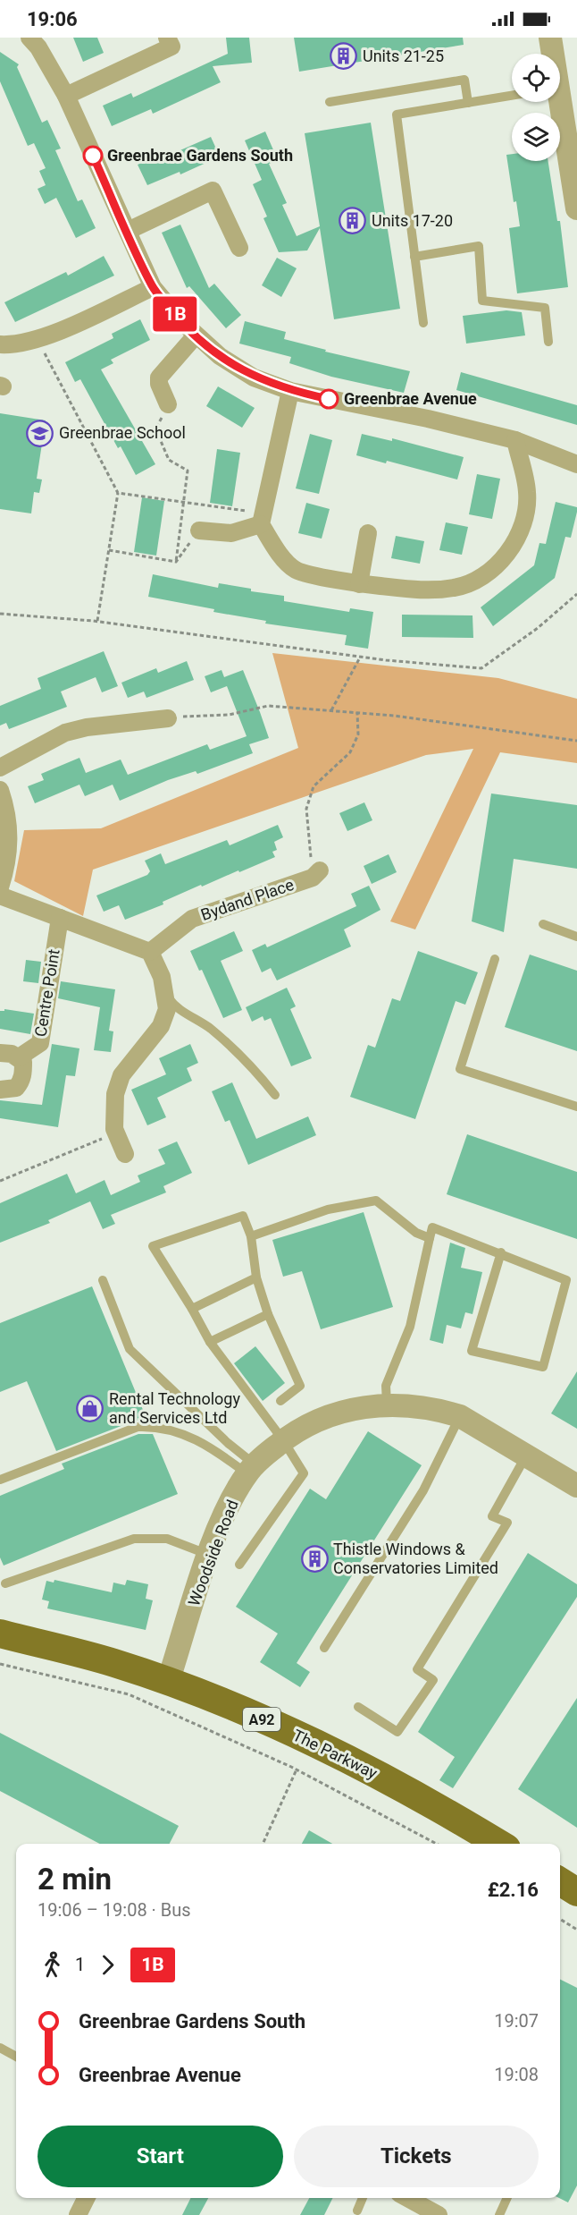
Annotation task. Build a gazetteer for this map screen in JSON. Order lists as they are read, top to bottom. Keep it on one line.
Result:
{"streets":{"main road":["A92","The Parkway"],"street":["Bydand Place","Centre Point","Woodside Road"]},"crossings":[["Woodside Road","The Parkway"]],"places":{"building":["Units 21-25","Units 17-20","Thistle Windows & Conservatories Limited"],"other":["Greenbrae Gardens South","Greenbrae Avenue"],"school or university":["Greenbrae School"],"shop":["Rental Technology and Services Ltd"]},"lines":["bus line 1B"],"page":{"status":"19:06","on_map":"1B","heading":["2 min","19:06 – 19:08 · Bus","£2.16"],"legs":["1","1B"],"list":[{"name":"Greenbrae Gardens South","value":"19:07"},{"name":"Greenbrae Avenue","value":"19:08"}],"buttons":["Start","Tickets"]}}
